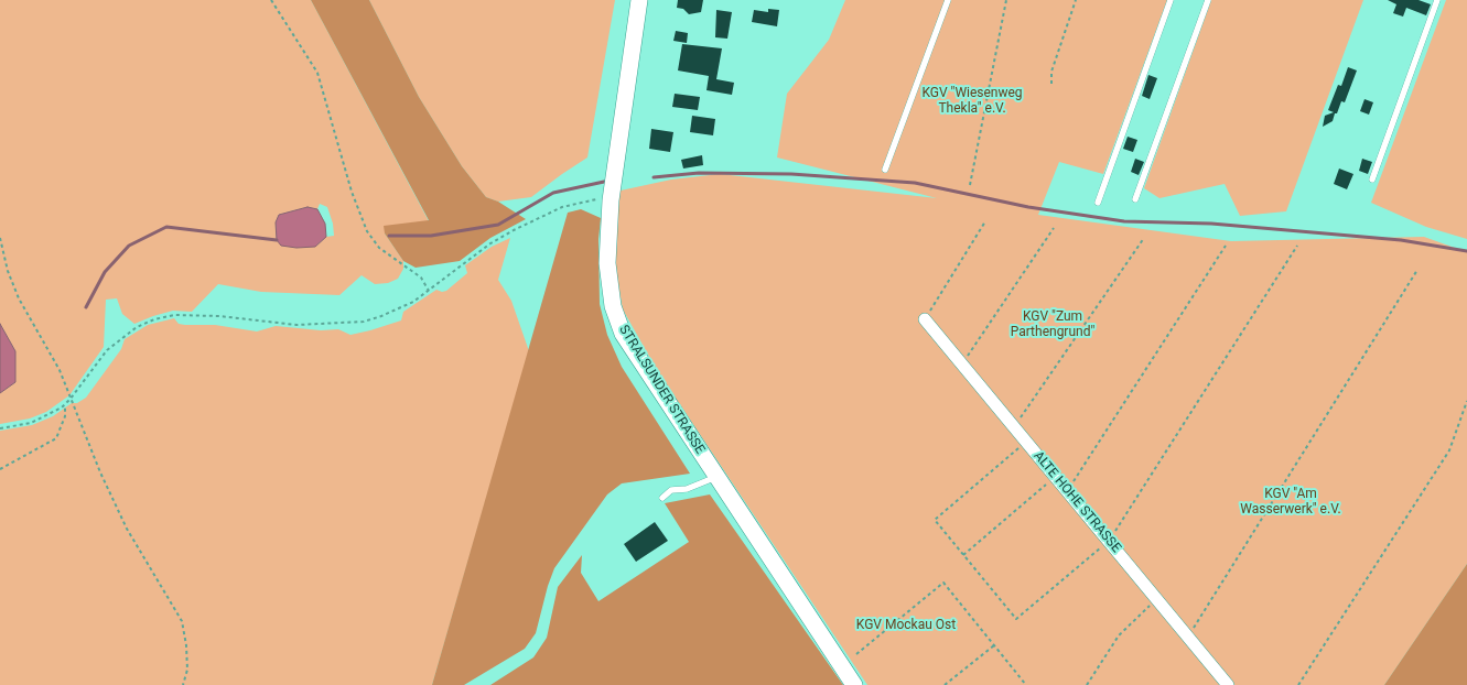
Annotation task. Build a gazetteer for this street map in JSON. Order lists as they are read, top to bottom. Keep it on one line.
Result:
{"streets":{"street":["STRALSUNDER STRASSE","ALTE HOHE STRASSE"]},"parks":["KGV \"Wiesenweg Thekla\" e.V.","KGV \"Zum Parthengrund\"","KGV \"Am Wasserwerk\" e.V.","KGV Mockau Ost"]}
